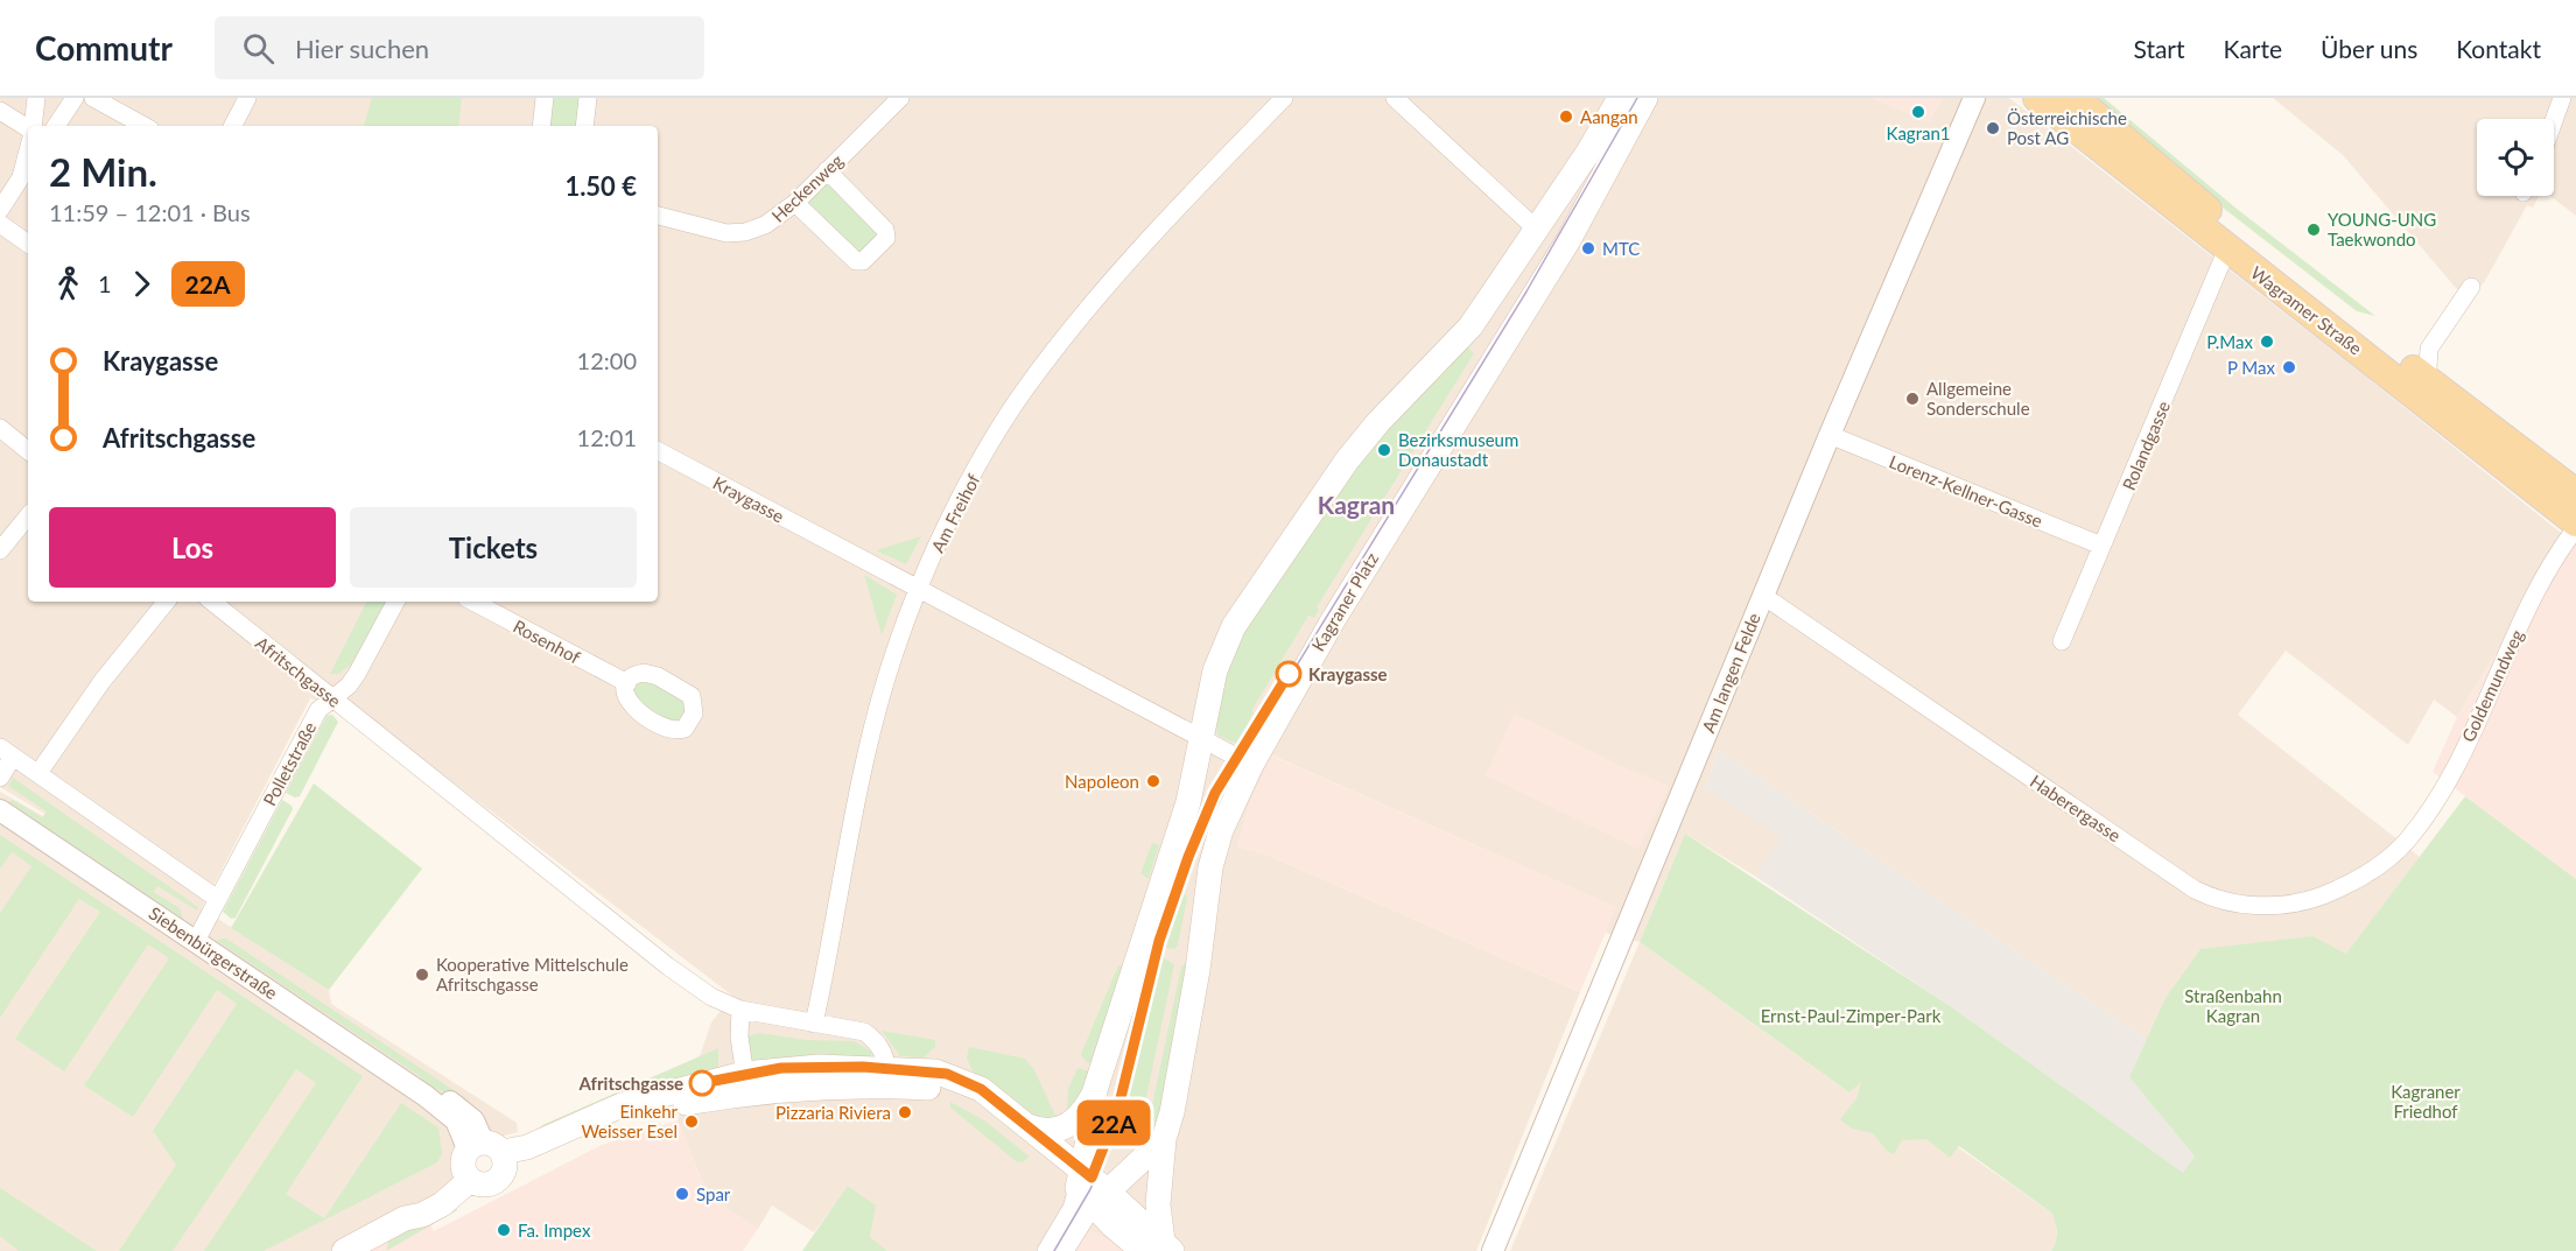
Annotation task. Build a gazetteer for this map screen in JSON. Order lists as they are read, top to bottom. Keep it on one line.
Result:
{"streets":{"main road":["Wagramer Straße","Kagraner Platz"],"street":["Heckenweg","Rolandgasse","Lorenz-Kellner-Gasse","Kraygasse","Am Freihof","Rosenhof","Afritschgasse","Am langen Felde","Goldemundweg","Polletstraße","Haberergasse","Siebenbürgerstraße"]},"crossings":[["Wagramer Straße","Rolandgasse"],["Rolandgasse","Lorenz-Kellner-Gasse"],["Lorenz-Kellner-Gasse","Am langen Felde"],["Kraygasse","Am Freihof"],["Kraygasse","Kagraner Platz"],["Am Freihof","Afritschgasse"],["Afritschgasse","Polletstraße"],["Am langen Felde","Haberergasse"],["Goldemundweg","Haberergasse"],["Polletstraße","Siebenbürgerstraße"]],"districts":["Kagran"],"parks":["Straßenbahn Kagran","Ernst-Paul-Zimper-Park","Kagraner Friedhof"],"places":["Kagran1","Aangan","Österreichische Post AG","YOUNG-UNG Taekwondo","MTC","P.Max","P Max","Allgemeine Sonderschule","Bezirksmuseum Donaustadt","Kraygasse","Napoleon","Kooperative Mittelschule Afritschgasse","Afritschgasse","Pizzaria Riviera","Einkehr Weisser Esel","Spar","Fa. Impex"],"lines":["bus line 22A"],"page":{"header":"Commutr","search":"Hier suchen","nav":["Start","Karte","Über uns","Kontakt"],"on_map":"22A","heading":["2 Min.","11:59 – 12:01 · Bus","1.50 €"],"legs":["1","22A"],"list":[{"name":"Kraygasse","value":"12:00"},{"name":"Afritschgasse","value":"12:01"}],"buttons":["Los","Tickets"]}}
